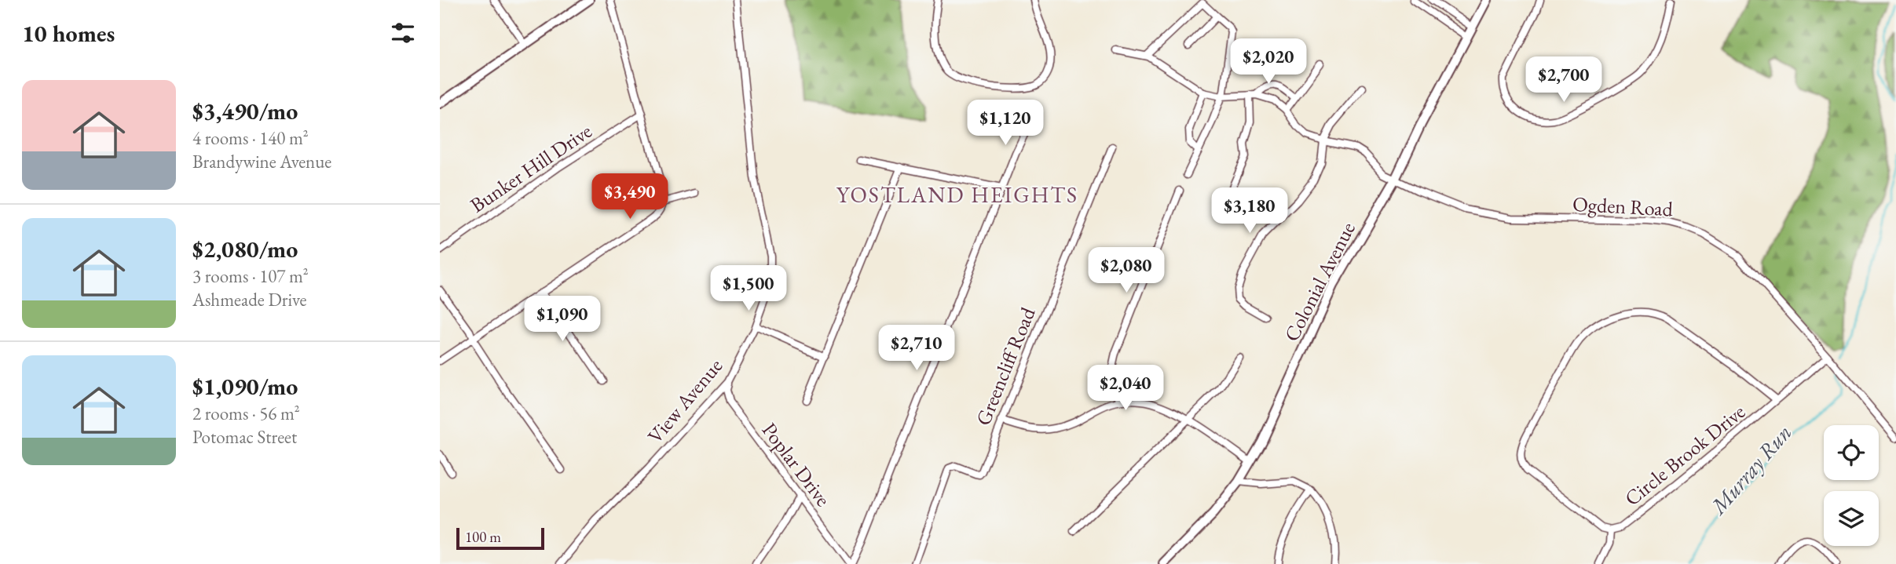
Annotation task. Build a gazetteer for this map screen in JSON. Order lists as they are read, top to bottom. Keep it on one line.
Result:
{"streets":{"main road":["Colonial Avenue"],"street":["Bunker Hill Drive","Ogden Road","Greencliff Road","View Avenue","Circle Brook Drive","Poplar Drive"]},"crossings":[["Ogden Road","Colonial Avenue"],["Ogden Road","Circle Brook Drive"],["View Avenue","Poplar Drive"]],"districts":["YOSTLAND HEIGHTS"],"water":["Murray Run"],"scale_bar":"100 m","page":{"heading":"10 homes","price":["$2,020","$2,700","$1,120","$3,490","$3,180","$2,080","$1,500","$1,090","$2,710","$2,040"],"list":[{"name":"$3,490/mo","note":"4 rooms · 140 m² · Brandywine Avenue"},{"name":"$2,080/mo","note":"3 rooms · 107 m² · Ashmeade Drive"},{"name":"$1,090/mo","note":"2 rooms · 56 m² · Potomac Street"}],"scale":"100 m"}}
